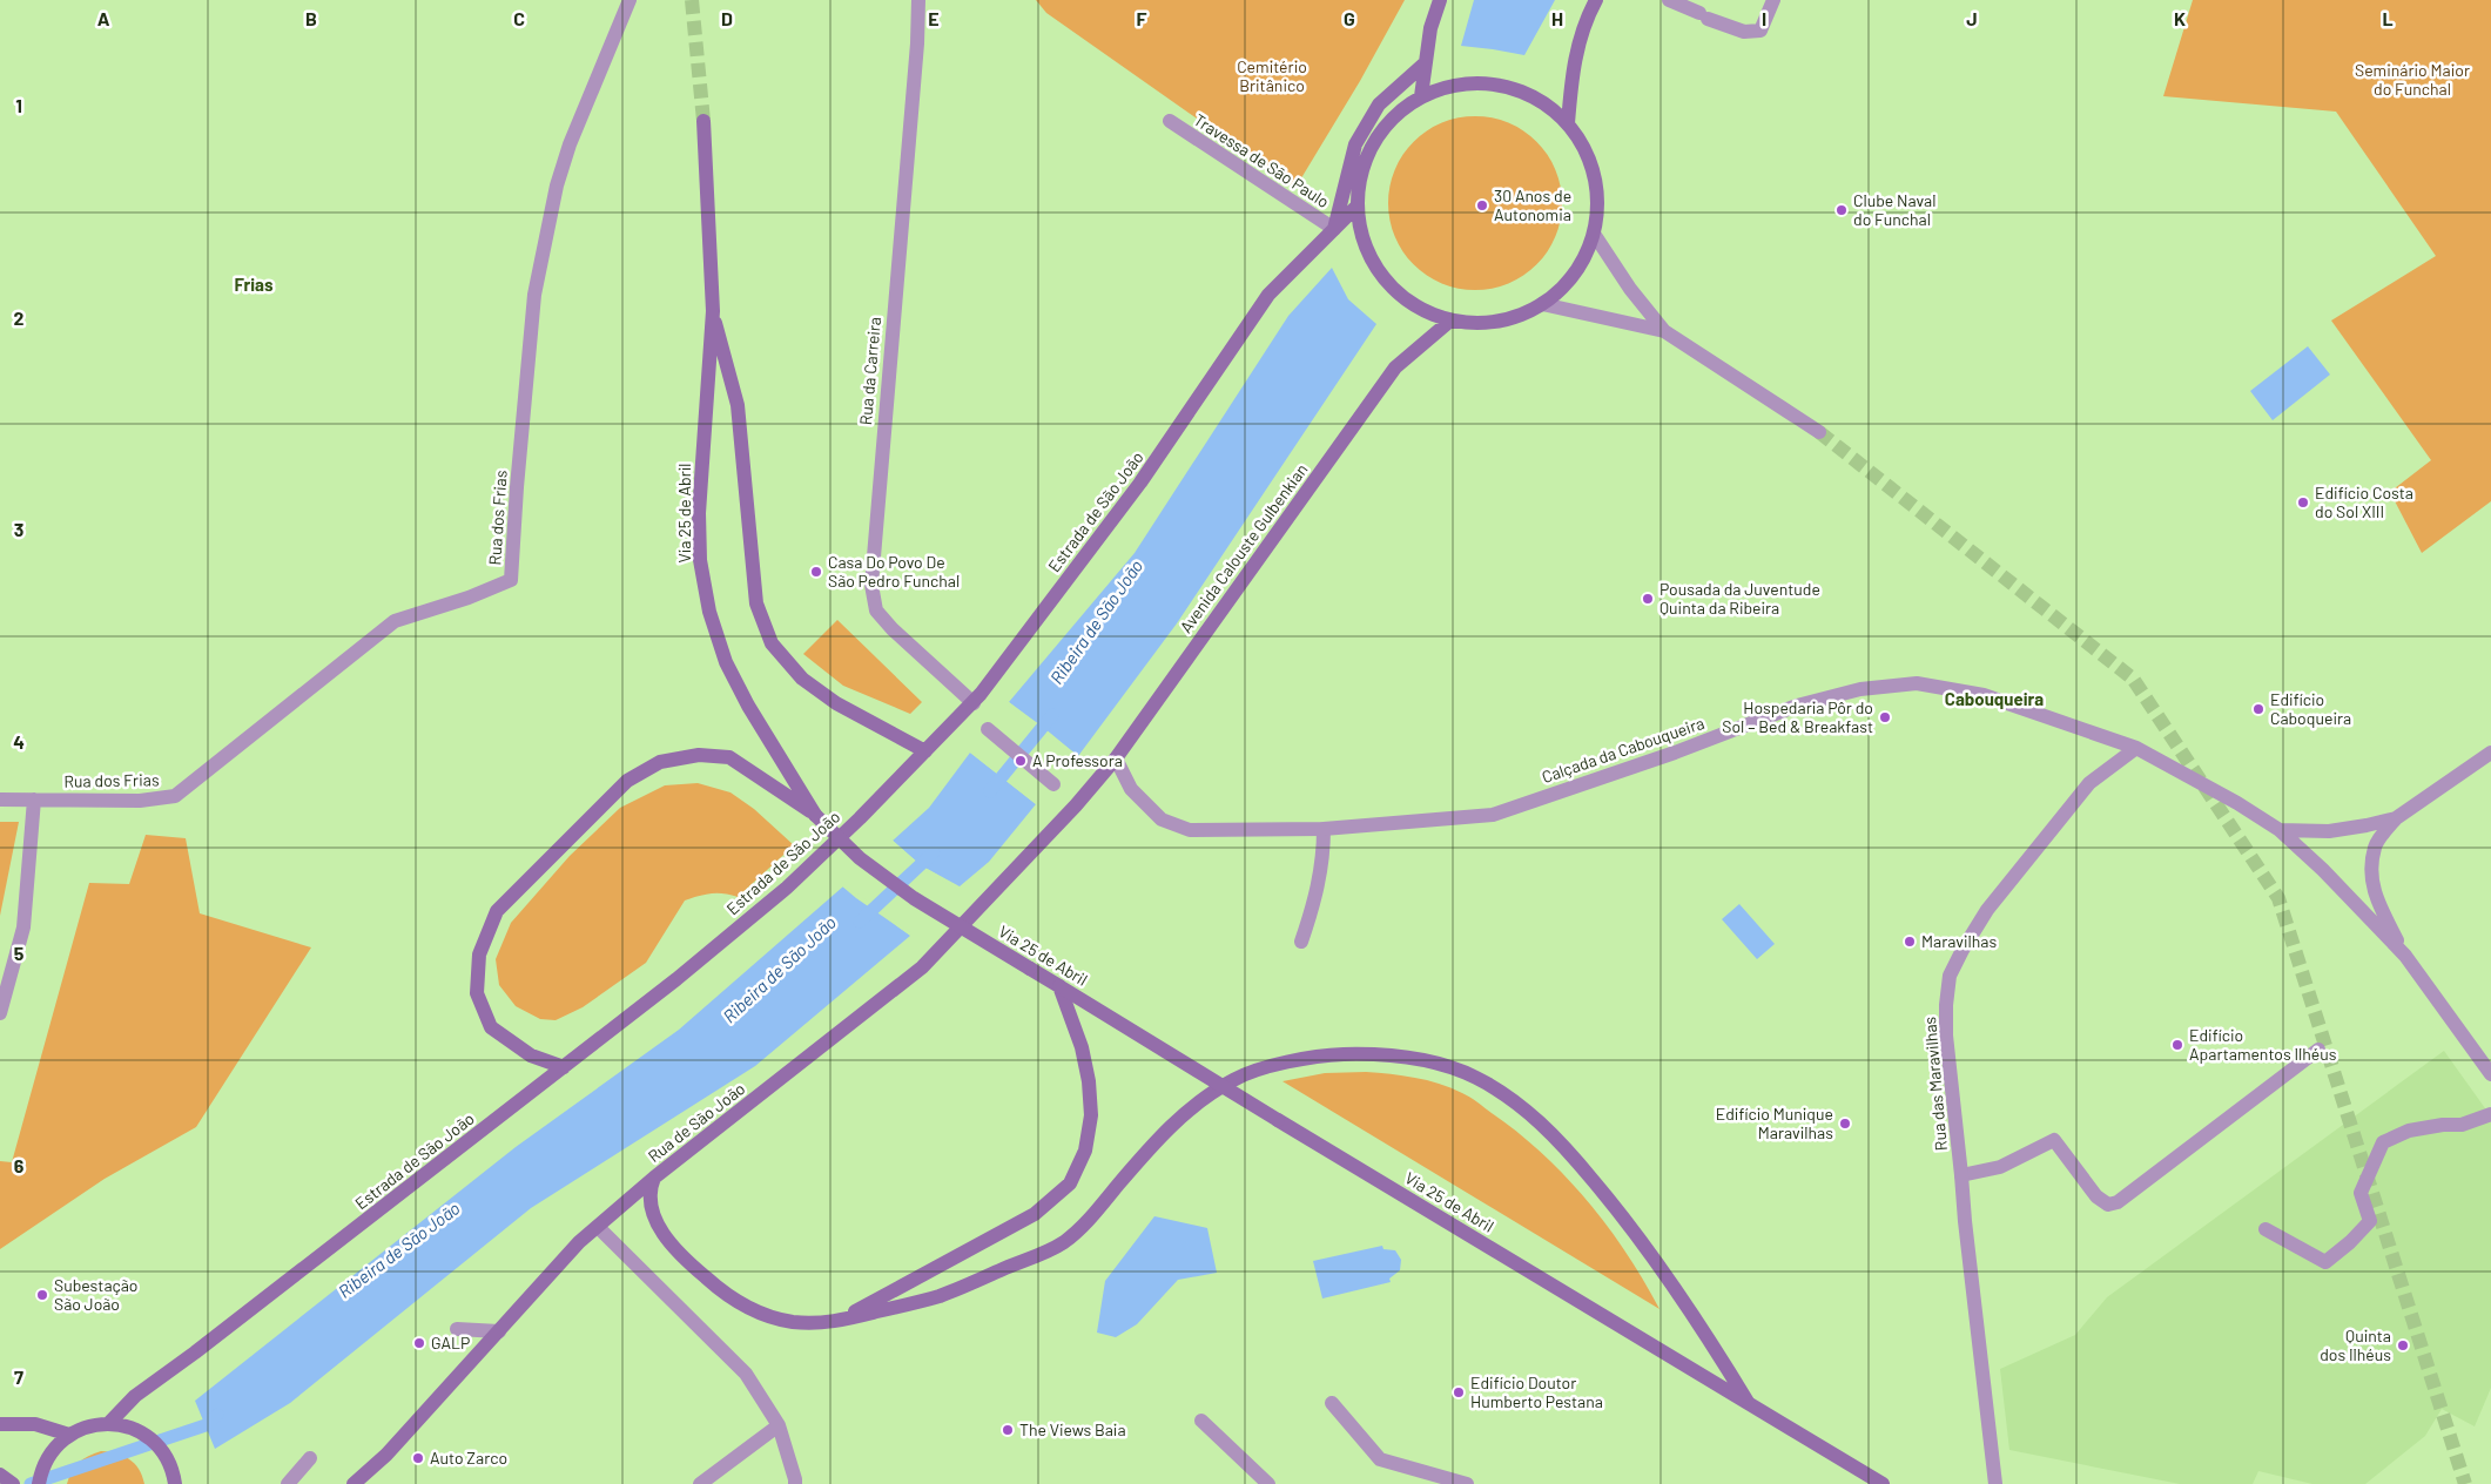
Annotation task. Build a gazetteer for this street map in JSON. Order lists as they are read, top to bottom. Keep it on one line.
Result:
{"streets":{"main road":["Estrada de São João","Via 25 de Abril","Avenida Calouste Gulbenkian","Rua de São João"],"street":["Travessa de São Paulo","Rua da Carreira","Rua dos Frias","Calçada da Cabouqueira","Rua das Maravilhas"]},"crossings":[["Travessa de São Paulo","Estrada de São João"],["Rua da Carreira","Estrada de São João"],["Avenida Calouste Gulbenkian","Calçada da Cabouqueira"],["Avenida Calouste Gulbenkian","Rua de São João"],["Calçada da Cabouqueira","Rua das Maravilhas"]],"districts":["Frias","Cabouqueira"],"water":["Ribeira de São João"],"parks":["Cemitério Britânico","Seminário Maior do Funchal"],"places":["30 Anos de Autonomia","Clube Naval do Funchal","Edifício Costa do Sol XIII","Casa Do Povo De São Pedro Funchal","Pousada da Juventude Quinta da Ribeira","Edifício Caboqueira","Hospedaria Pôr do Sol – Bed & Breakfast","A Professora","Maravilhas","Edifício Apartamentos Ilhéus","Edifício Munique Maravilhas","Subestação São João","GALP","Quinta dos Ilhéus","Edifício Doutor Humberto Pestana","The Views Baia","Auto Zarco"],"grid":{"columns":["A","B","C","D","E","F","G","H","I","J","K","L"],"rows":["1","2","3","4","5","6","7"]}}
